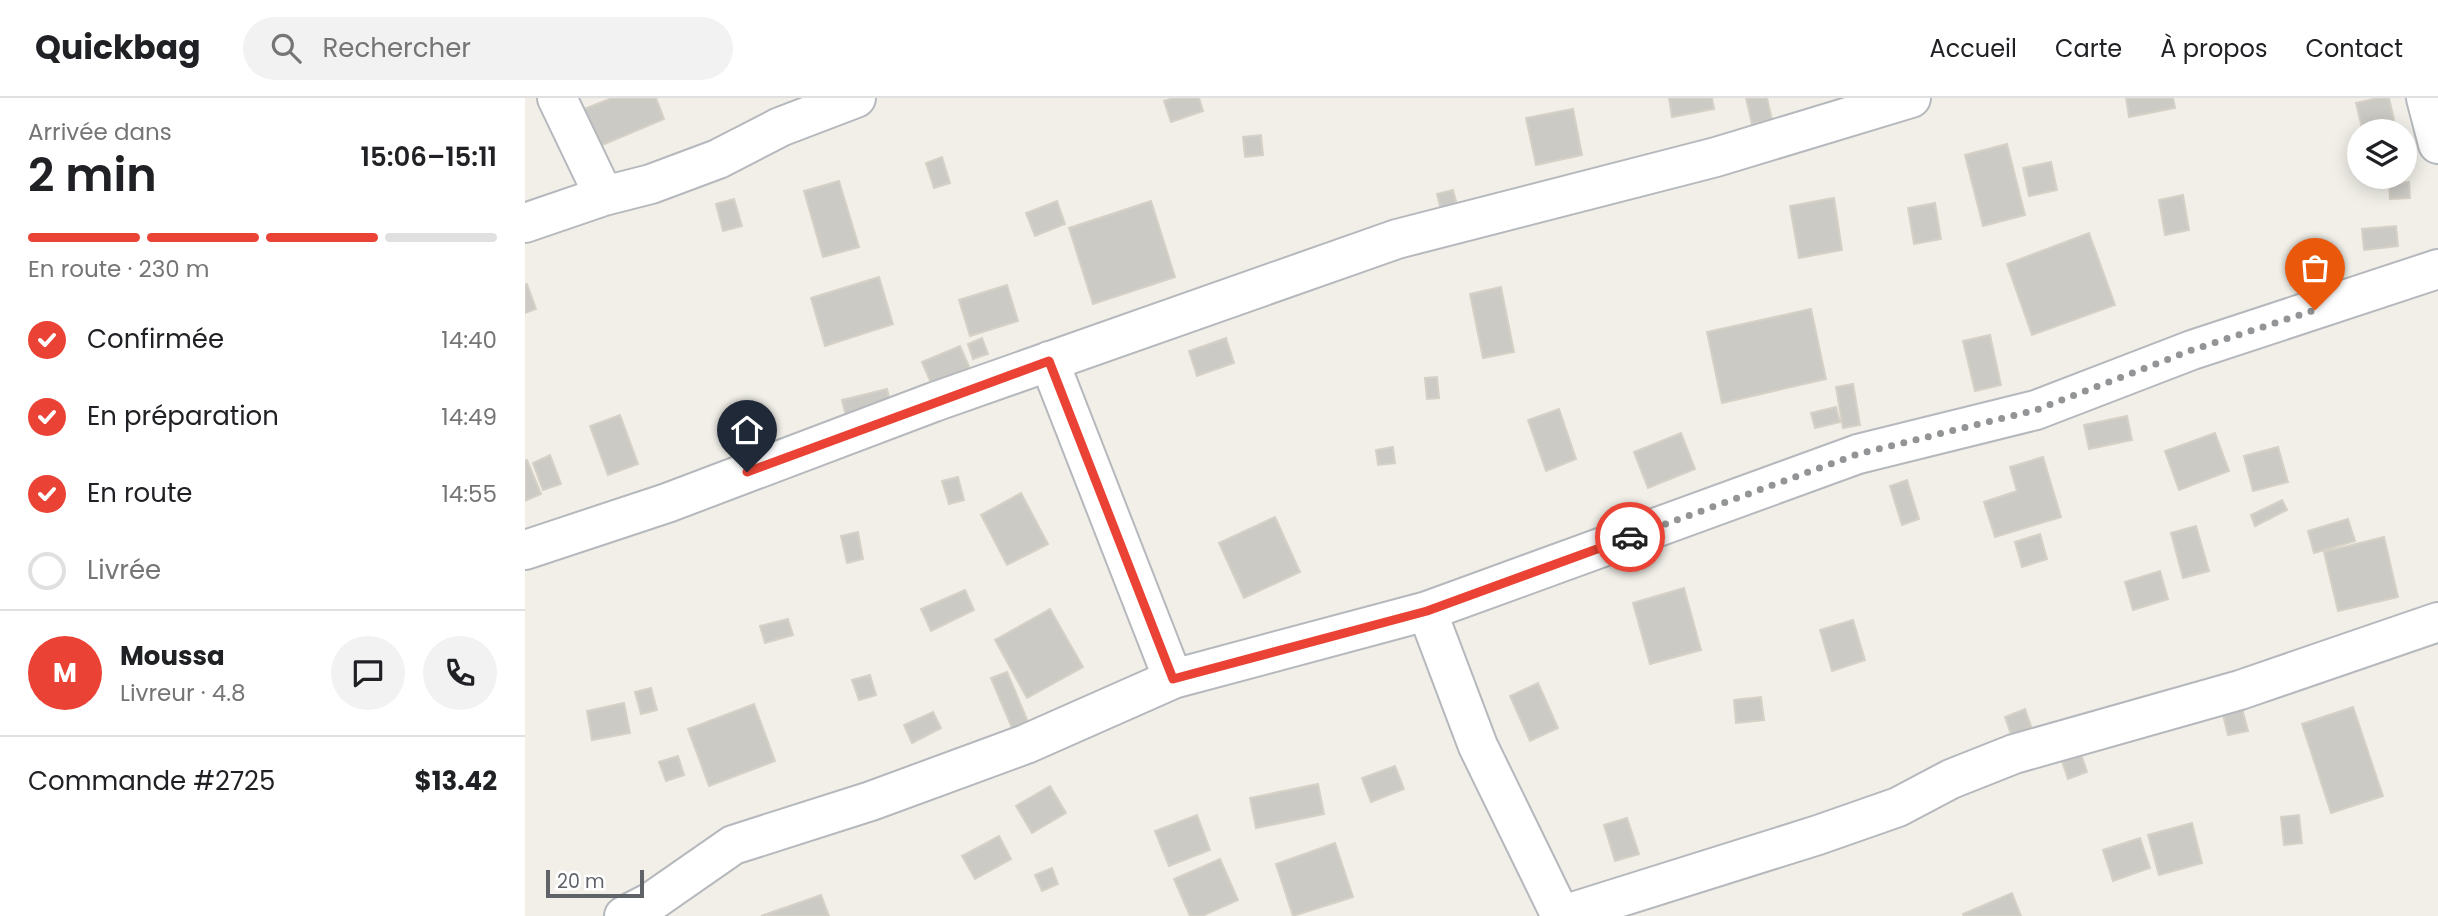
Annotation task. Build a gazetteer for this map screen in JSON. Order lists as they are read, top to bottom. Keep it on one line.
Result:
{"scale_bar":"20 m","page":{"header":"Quickbag","search":"Rechercher","nav":["Accueil","Carte","À propos","Contact"],"heading":["2 min","Arrivée dans","15:06–15:11"],"panel":["Moussa","Livreur · 4.8","Commande #2725","$13.42"],"bar":"En route · 230 m","list":[["Confirmée","14:40"],["En préparation","14:49"],["En route","14:55"],"Livrée"],"round":"M","scale":"20 m"}}
